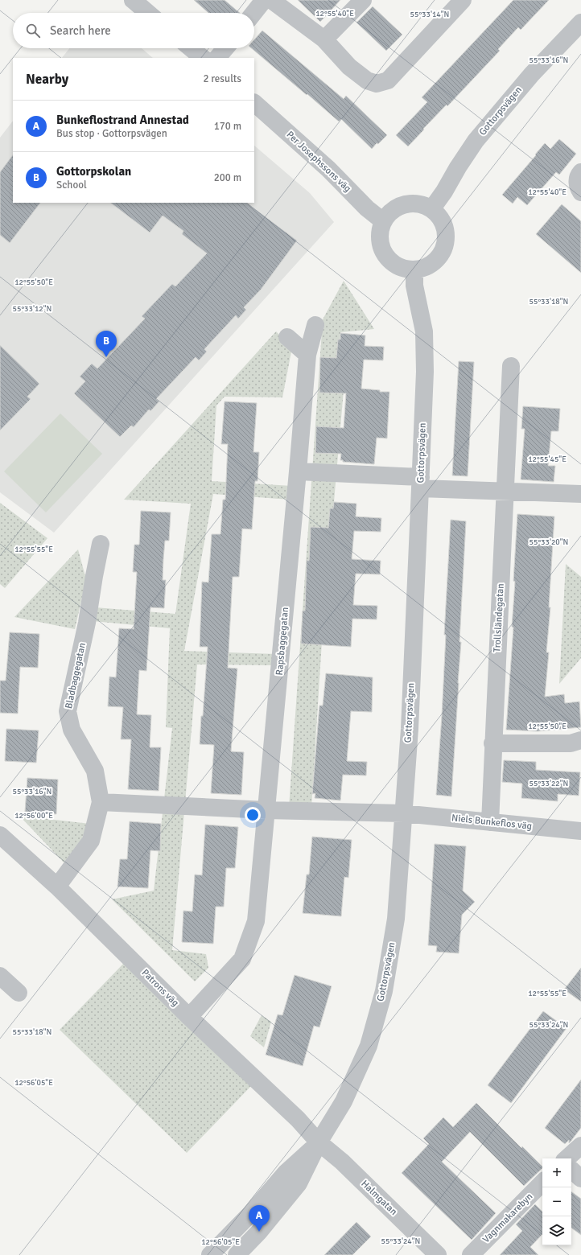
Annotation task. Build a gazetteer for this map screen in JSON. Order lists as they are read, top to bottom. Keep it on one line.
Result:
{"streets":{"street":["Gottorpsvägen","Per Josephssons väg","Trollsländegatan","Rapsbaggegatan","Bladbaggegatan","Niels Bunkeflos väg","Patrons väg","Halmgatan","Vagnmakarebyn"]},"crossings":[["Gottorpsvägen","Per Josephssons väg"],["Gottorpsvägen","Niels Bunkeflos väg"],["Gottorpsvägen","Patrons väg"],["Gottorpsvägen","Halmgatan"],["Trollsländegatan","Niels Bunkeflos väg"],["Rapsbaggegatan","Patrons väg"],["Bladbaggegatan","Patrons väg"],["Patrons väg","Halmgatan"]],"page":{"search":"Search here","heading":["Nearby","2 results"],"list":[{"mark":"A","name":"Bunkeflostrand Annestad","note":"Bus stop · Gottorpsvägen","value":"170 m"},{"mark":"B","name":"Gottorpskolan","note":"School","value":"200 m"}],"pins":["B","A"],"map_buttons":["+","−"]},"coordinates":["12°55'40\"E","55°33'14\"N","55°33'16\"N","12°55'50\"E","55°33'18\"N","55°33'12\"N","12°55'45\"E","55°33'20\"N","12°55'55\"E","55°33'22\"N","12°56'00\"E","55°33'24\"N","12°56'05\"E"]}
